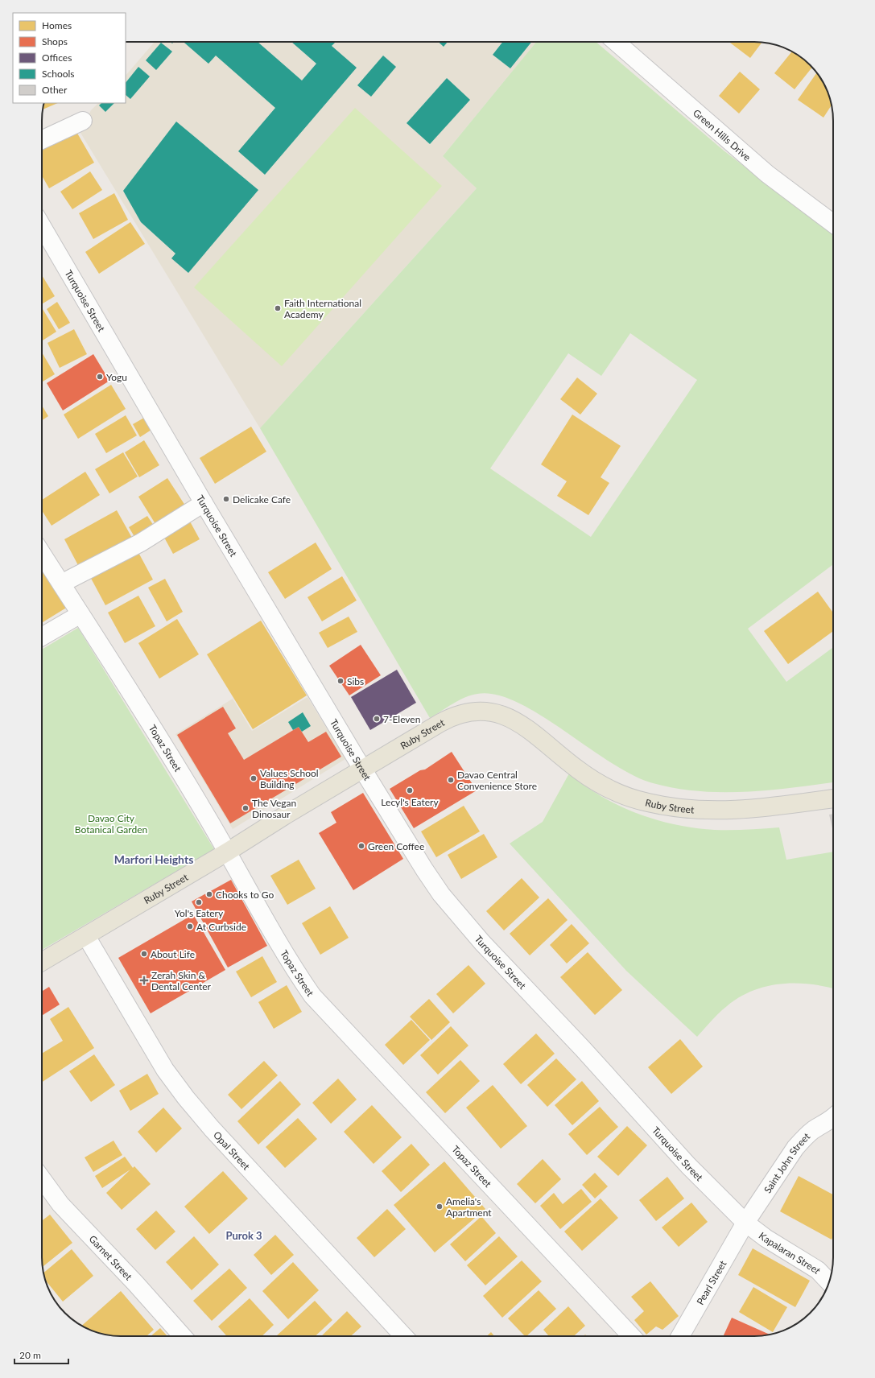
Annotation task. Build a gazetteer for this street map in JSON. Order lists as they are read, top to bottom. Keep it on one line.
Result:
{"streets":{"main road":["Ruby Street"],"street":["Green Hills Drive","Turquoise Street","Topaz Street","Opal Street","Saint John Street","Kapalaran Street","Garnet Street","Pearl Street"]},"crossings":[["Turquoise Street","Ruby Street"],["Turquoise Street","Saint John Street"],["Turquoise Street","Kapalaran Street"],["Turquoise Street","Pearl Street"],["Ruby Street","Topaz Street"],["Ruby Street","Opal Street"],["Saint John Street","Kapalaran Street"],["Saint John Street","Pearl Street"],["Kapalaran Street","Pearl Street"]],"districts":["Marfori Heights","Purok 3"],"parks":["Davao City Botanical Garden"],"places":{"other":["Faith International Academy","Yogu","Delicake Cafe","Sibs","7-Eleven","Values School Building","Davao Central Convenience Store","Lecyl's Eatery","The Vegan Dinosaur","Green Coffee","Chooks to Go","Yol's Eatery","At Curbside","About Life","Amelia's Apartment"],"health":["Zerah Skin & Dental Center"]},"legend":["Homes","Shops","Offices","Schools","Other"],"scale_bar":"20 m"}
